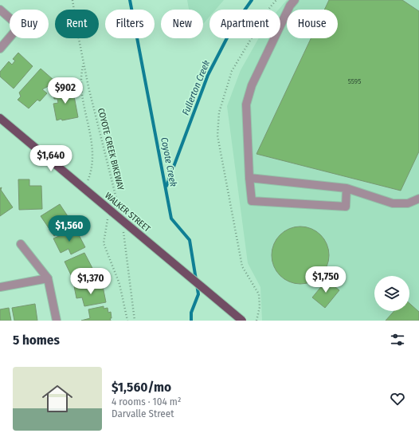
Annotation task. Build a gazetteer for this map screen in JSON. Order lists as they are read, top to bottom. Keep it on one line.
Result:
{"streets":{"main road":["WALKER STREET"],"path":["COYOTE CREEK BIKEWAY"]},"crossings":[["COYOTE CREEK BIKEWAY","WALKER STREET"]],"water":["Fullerton Creek","Coyote Creek"],"house_numbers":["5595"],"page":{"chip":["Buy","Rent","Filters","New","Apartment","House"],"price":["$902","$1,640","$1,560","$1,750","$1,370"],"heading":"5 homes","list":[{"name":"$1,560/mo","note":"4 rooms · 104 m² · Darvalle Street"}]}}
